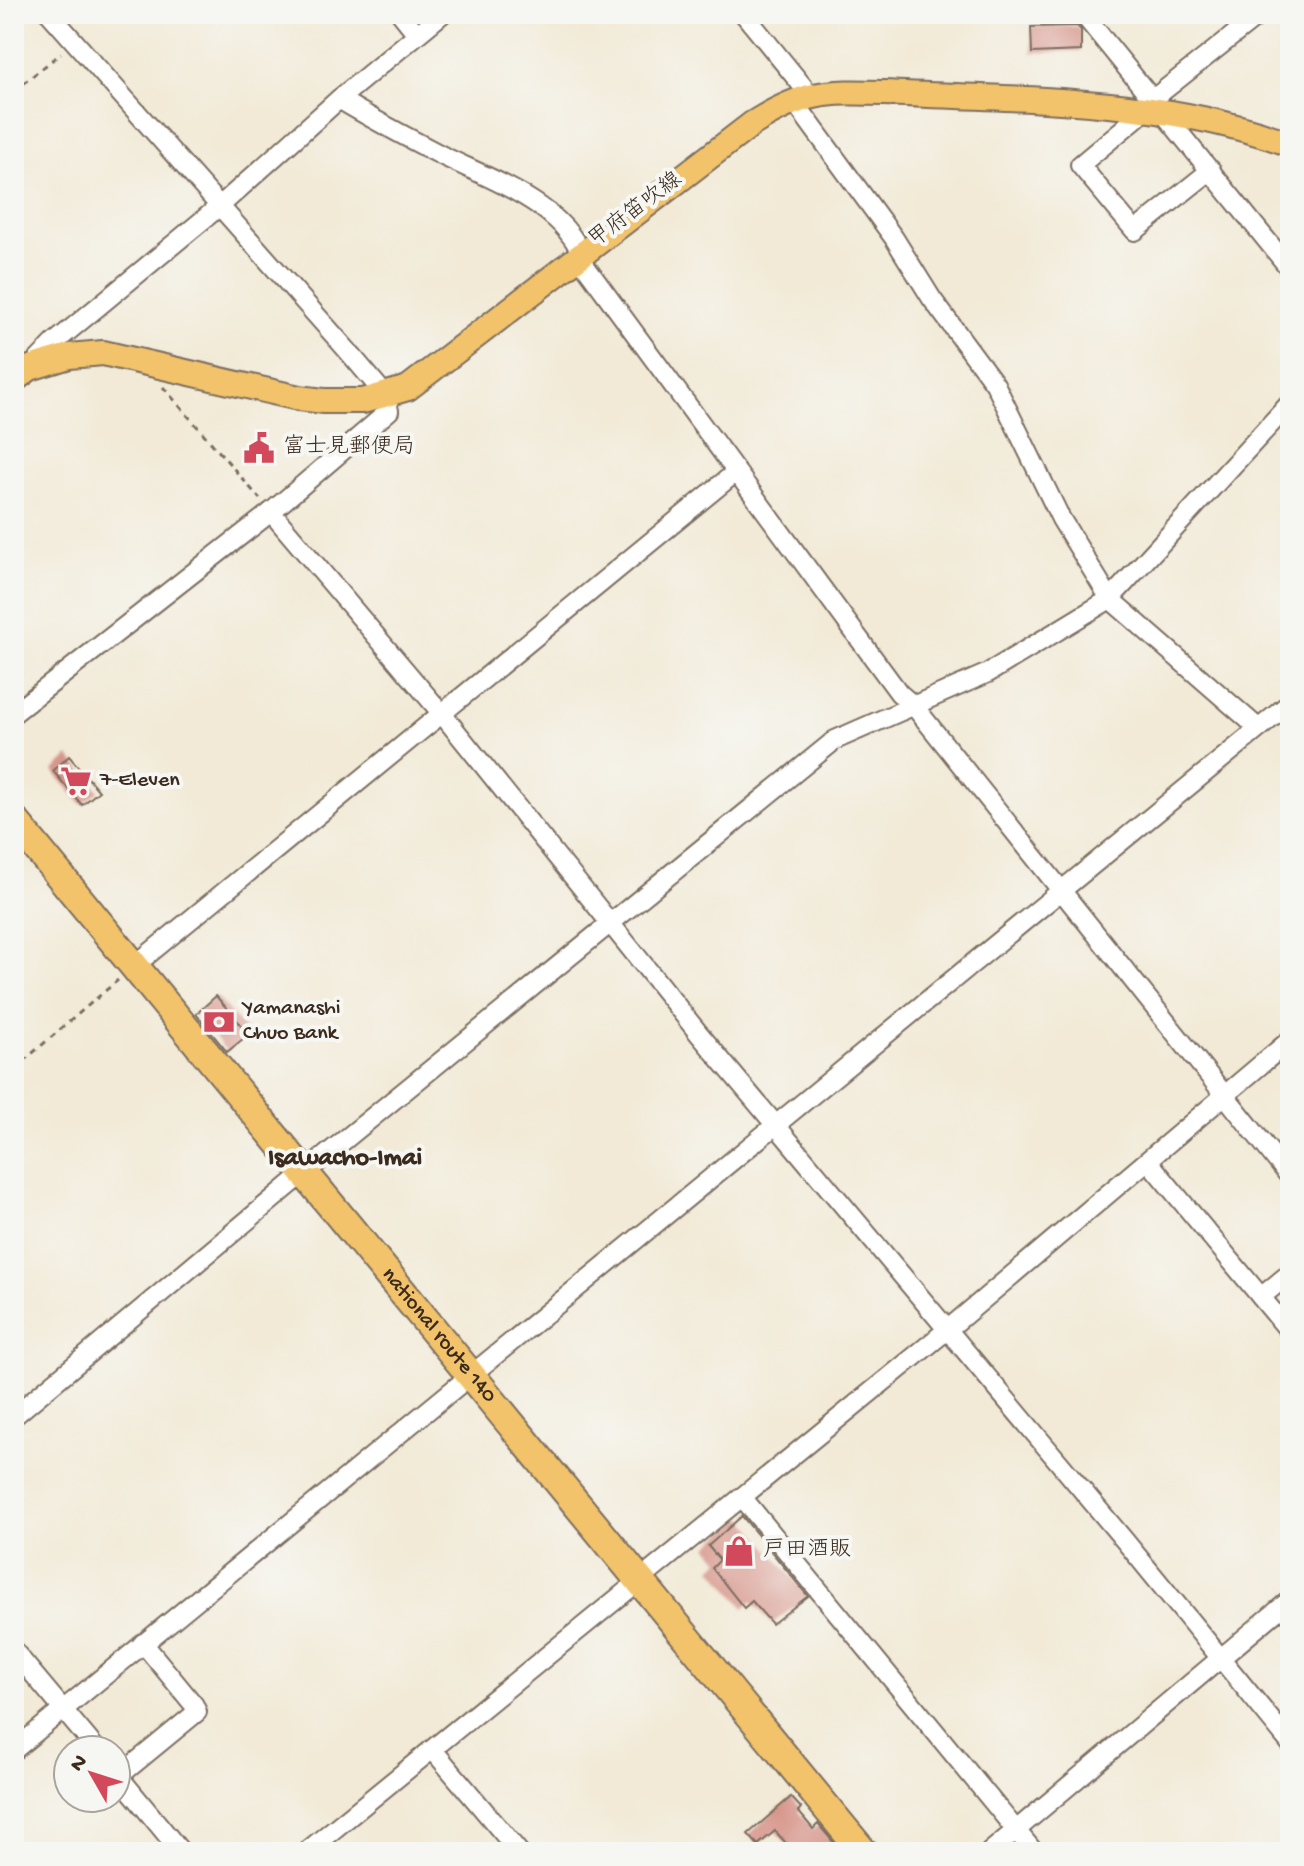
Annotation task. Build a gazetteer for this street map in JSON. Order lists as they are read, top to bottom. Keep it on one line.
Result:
{"streets":{"highway":["national route 140"],"main road":["甲府笛吹線"]},"districts":["Isawacho-Imai"],"places":{"public building":["富士見郵便局"],"supermarket":["7-Eleven"],"bank":["Yamanashi Chuo Bank"],"shop":["戸田酒販"]},"north":"top left"}
